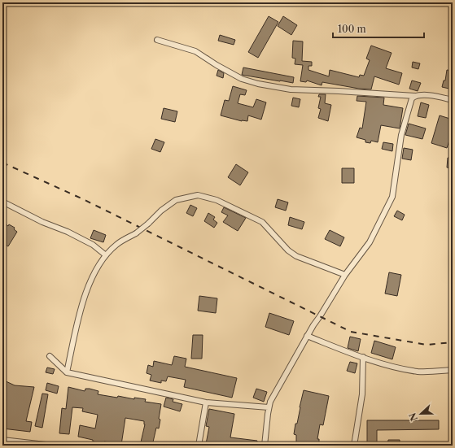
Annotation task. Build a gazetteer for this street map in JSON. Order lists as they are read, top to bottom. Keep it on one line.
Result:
{"scale_bar":"100 m","north":"left"}
